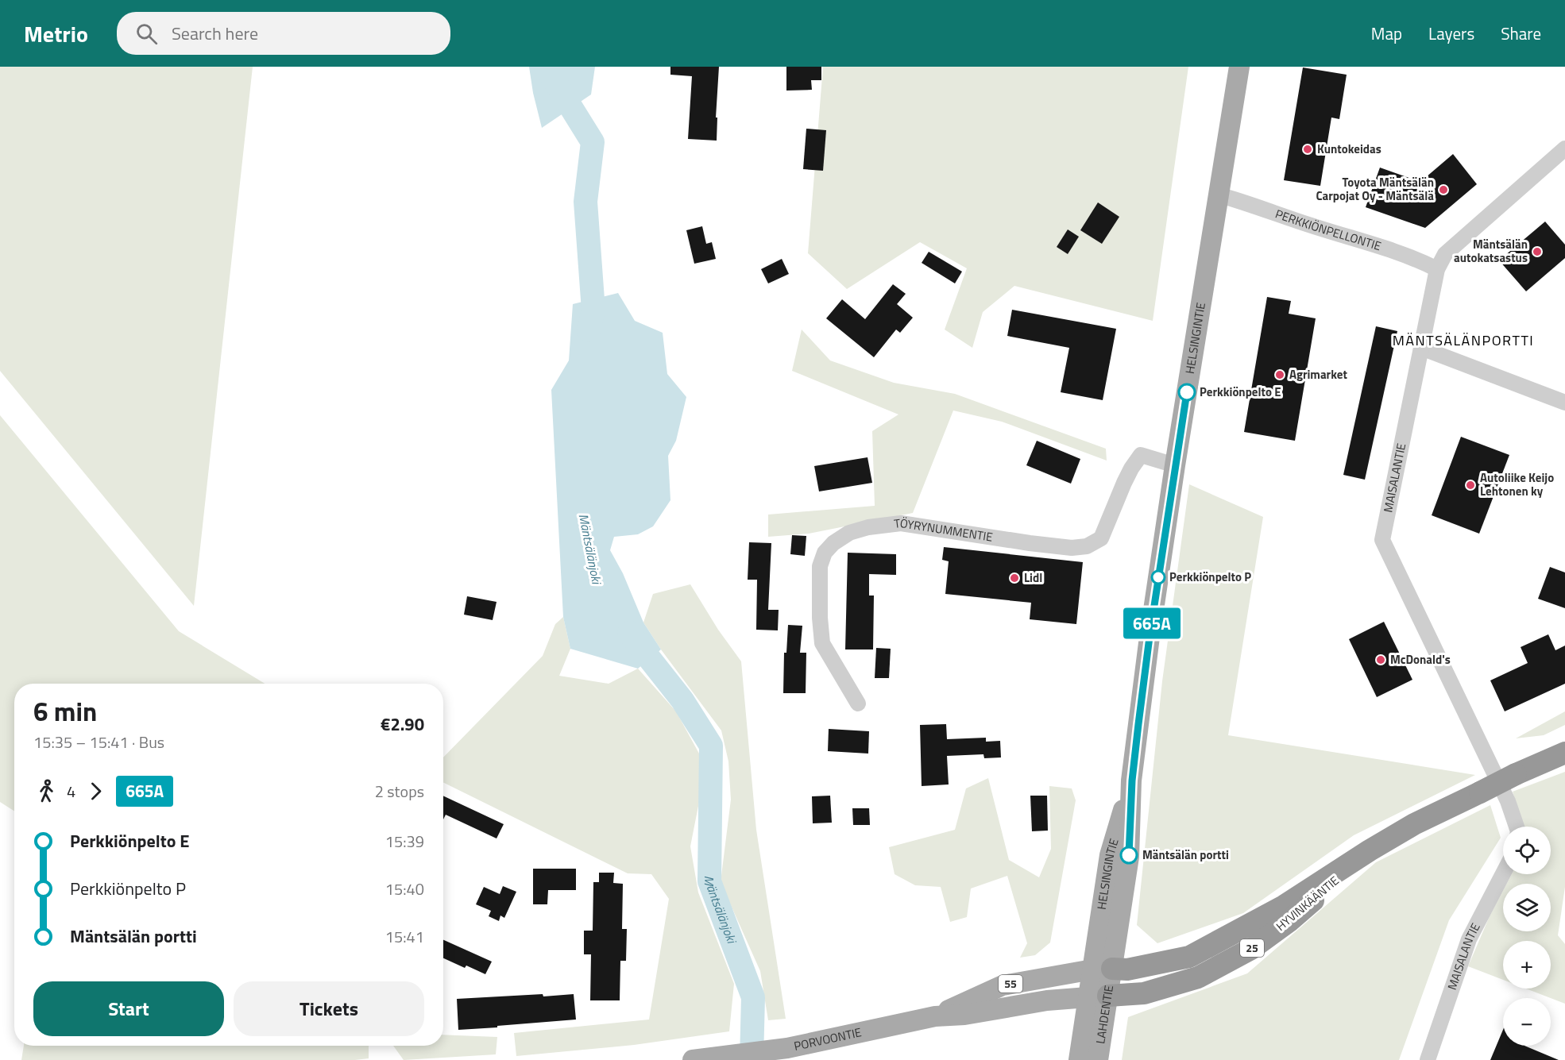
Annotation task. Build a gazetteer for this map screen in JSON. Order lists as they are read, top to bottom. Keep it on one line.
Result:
{"streets":{"highway":["HYVINKÄÄNTIE","25"],"main road":["HELSINGINTIE","55","LAHDENTIE","PORVOONTIE"],"street":["PERKKIÖNPELLONTIE","MAISALANTIE","TÖYRYNUMMENTIE"]},"crossings":[["PERKKIÖNPELLONTIE","HELSINGINTIE"],["PERKKIÖNPELLONTIE","MAISALANTIE"],["HELSINGINTIE","TÖYRYNUMMENTIE"],["HELSINGINTIE","HYVINKÄÄNTIE"],["HELSINGINTIE","LAHDENTIE"],["HELSINGINTIE","PORVOONTIE"],["HYVINKÄÄNTIE","LAHDENTIE"],["HYVINKÄÄNTIE","PORVOONTIE"],["LAHDENTIE","PORVOONTIE"]],"districts":["MÄNTSÄLÄNPORTTI"],"water":["Mäntsälänjoki"],"places":["Kuntokeidas","Toyota Mäntsälän Carpojat Oy - Mäntsälä","Mäntsälän autokatsastus","Agrimarket","Perkkiönpelto E","Autoliike Keijo Lehtonen ky","Perkkiönpelto P","Lidl","McDonald's","Mäntsälän portti"],"lines":["bus line 665A"],"page":{"header":"Metrio","search":"Search here","nav":["Map","Layers","Share"],"on_map":"665A","heading":["6 min","15:35 – 15:41 · Bus","€2.90"],"legs":["4","665A","2 stops"],"list":[{"name":"Perkkiönpelto E","value":"15:39"},{"name":"Perkkiönpelto P","value":"15:40"},{"name":"Mäntsälän portti","value":"15:41"}],"map_buttons":["+","−"],"buttons":["Start","Tickets"]}}
